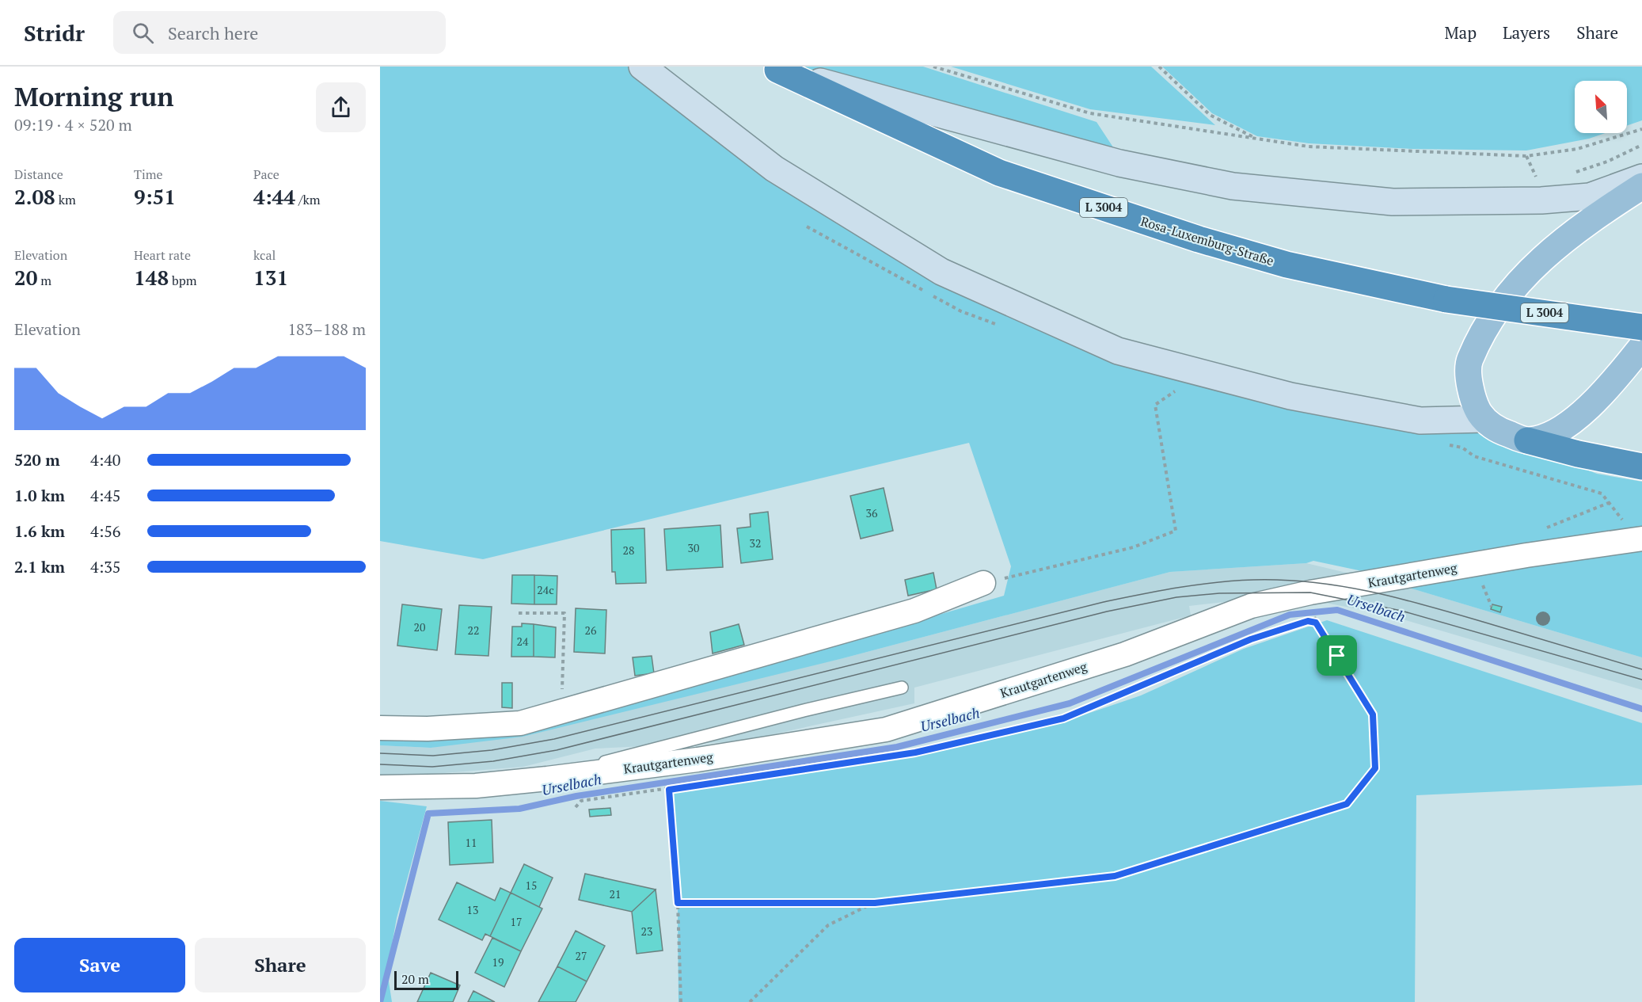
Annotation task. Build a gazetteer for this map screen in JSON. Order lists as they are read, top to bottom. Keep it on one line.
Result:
{"streets":{"highway":["L 3004","Rosa-Luxemburg-Straße"],"street":["Krautgartenweg"]},"water":["Urselbach"],"house_numbers":["36","32","30","28","24c","20","22","26","24","11","15","21","13","17","23","27","19"],"scale_bar":"20 m","north":"top left","page":{"header":"Stridr","search":"Search here","nav":["Map","Layers","Share"],"heading":["Morning run","09:19 · 4 × 520 m"],"stats":[["Distance","2.08 km"],["Time","9:51"],["Pace","4:44 /km"],["Elevation","20 m"],["Heart rate","148 bpm"],["kcal","131"]],"chart":["Elevation","183–188 m"],"list":[{"name":"520 m","note":"4:40"},{"name":"1.0 km","note":"4:45"},{"name":"1.6 km","note":"4:56"},{"name":"2.1 km","note":"4:35"}],"buttons":["Save","Share"],"scale":"20 m"}}
